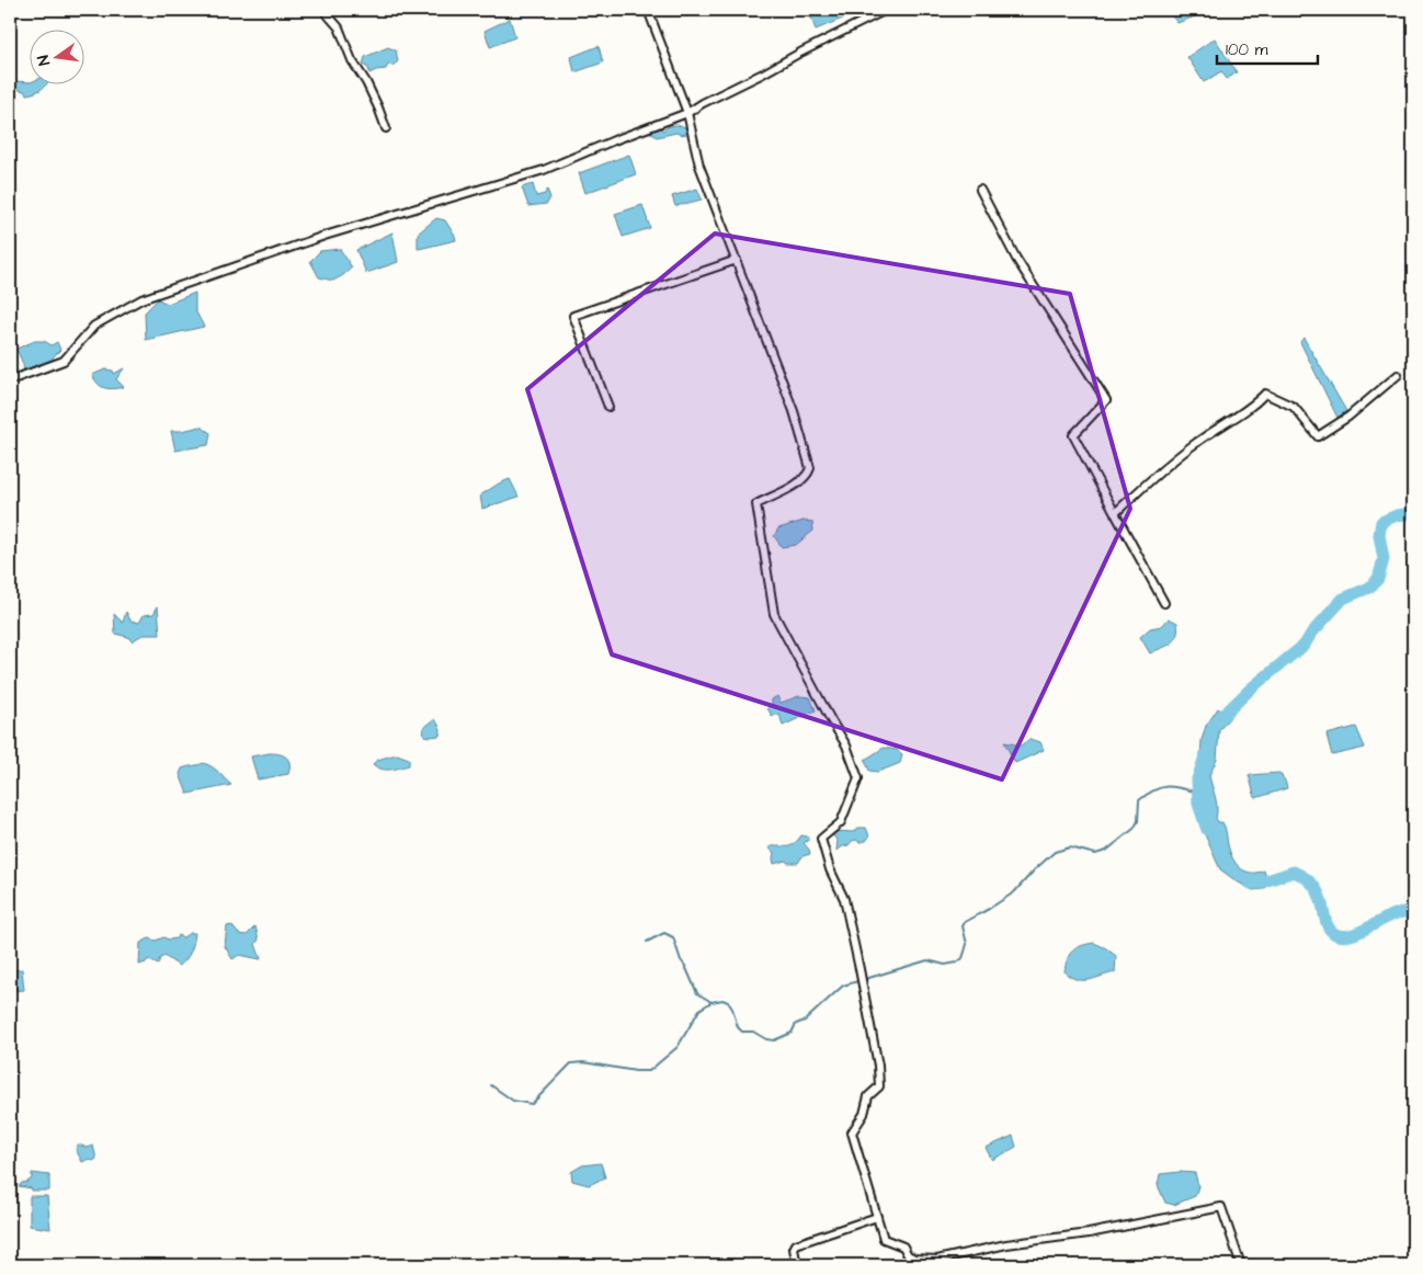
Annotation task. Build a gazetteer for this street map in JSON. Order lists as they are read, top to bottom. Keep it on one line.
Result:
{"scale_bar":"100 m","north":"left"}
